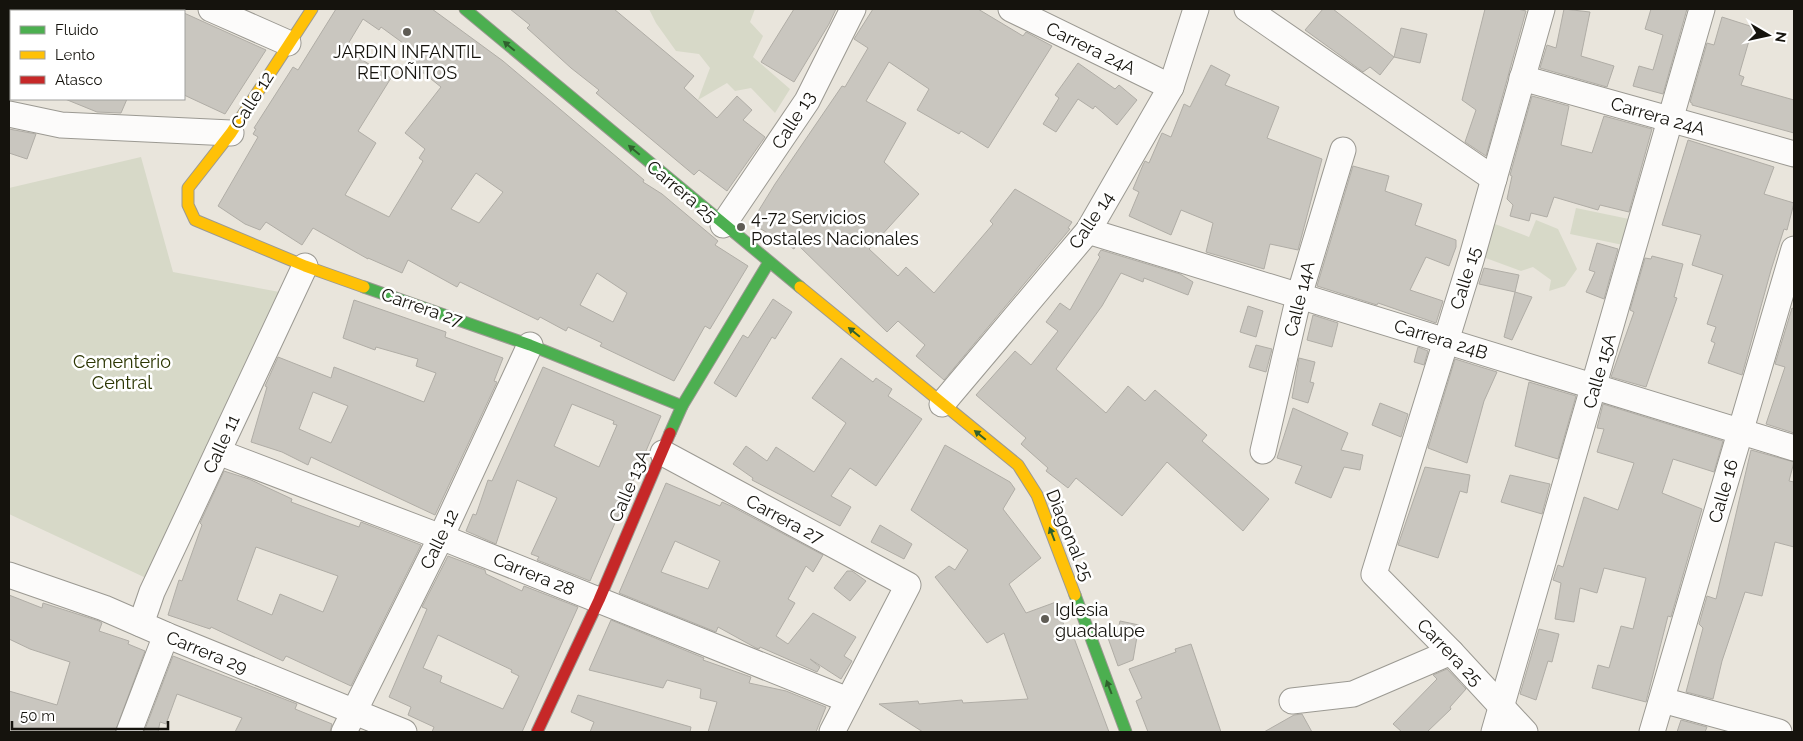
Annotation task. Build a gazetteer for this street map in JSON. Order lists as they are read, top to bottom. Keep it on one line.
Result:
{"streets":{"street":["Carrera 24A","Calle 12","Calle 13","Carrera 25","Calle 14","Calle 15","Calle 14A","Carrera 27","Carrera 24B","Calle 15A","Calle 11","Calle 13A","Calle 16","Diagonal 25","Carrera 28","Carrera 29"]},"crossings":[["Carrera 24A","Calle 14"],["Carrera 24A","Calle 15"],["Carrera 24A","Calle 15A"],["Calle 12","Carrera 27"],["Calle 12","Carrera 28"],["Calle 12","Carrera 29"],["Calle 13","Carrera 25"],["Carrera 25","Calle 14"],["Carrera 25","Calle 15"],["Carrera 25","Calle 15A"],["Carrera 25","Calle 13A"],["Carrera 25","Diagonal 25"],["Calle 14","Carrera 24B"],["Calle 15","Carrera 24B"],["Calle 14A","Carrera 24B"],["Carrera 27","Calle 11"],["Carrera 27","Calle 13A"],["Carrera 27","Carrera 28"],["Carrera 24B","Calle 15A"],["Carrera 24B","Calle 16"],["Calle 11","Carrera 28"],["Calle 11","Carrera 29"],["Calle 13A","Carrera 28"]],"one_way":["Carrera 25","Diagonal 25"],"parks":["Cementerio Central"],"places":["JARDIN INFANTIL RETOÑITOS","4-72 Servicios Postales Nacionales","Iglesia guadalupe"],"legend":["Fluido","Lento","Atasco"],"scale_bar":"50 m","north":"right"}
